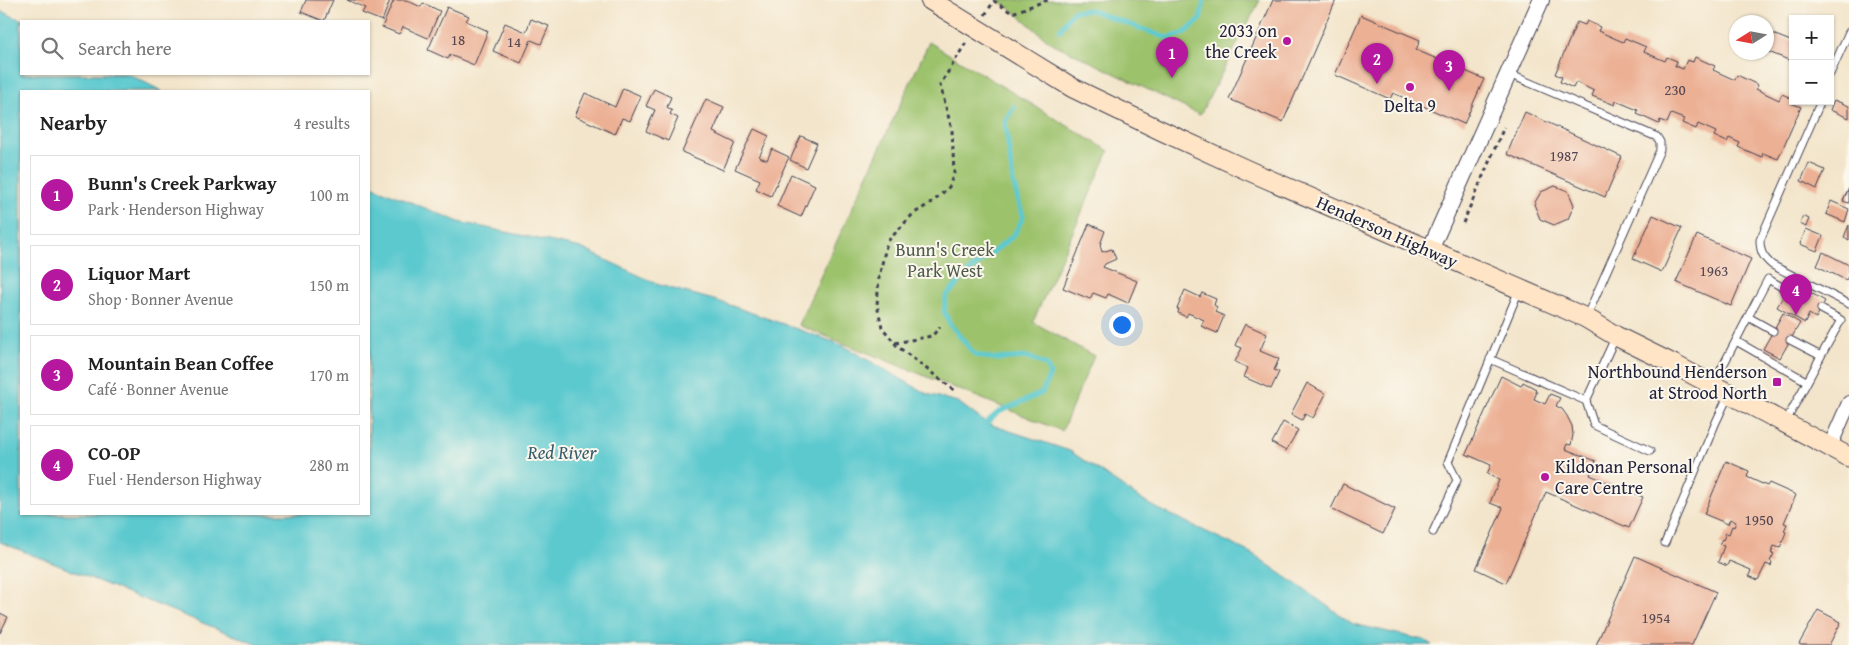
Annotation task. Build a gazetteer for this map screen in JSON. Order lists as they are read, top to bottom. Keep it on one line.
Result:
{"streets":{"main road":["Henderson Highway"]},"water":["Red River"],"parks":["Bunn's Creek Park West"],"places":{"other":["2033 on the Creek","Delta 9","Kildonan Personal Care Centre"],"transit":["Northbound Henderson at Strood North"]},"house_numbers":["18","14","230","1987","1963","1950","1954"],"north":"left","page":{"map_buttons":["+","−"],"search":"Search here","pins":["1","2","3","4"],"heading":["Nearby","4 results"],"list":[{"mark":"1","name":"Bunn's Creek Parkway","note":"Park · Henderson Highway","value":"100 m"},{"mark":"2","name":"Liquor Mart","note":"Shop · Bonner Avenue","value":"150 m"},{"mark":"3","name":"Mountain Bean Coffee","note":"Café · Bonner Avenue","value":"170 m"},{"mark":"4","name":"CO-OP","note":"Fuel · Henderson Highway","value":"280 m"}]}}
